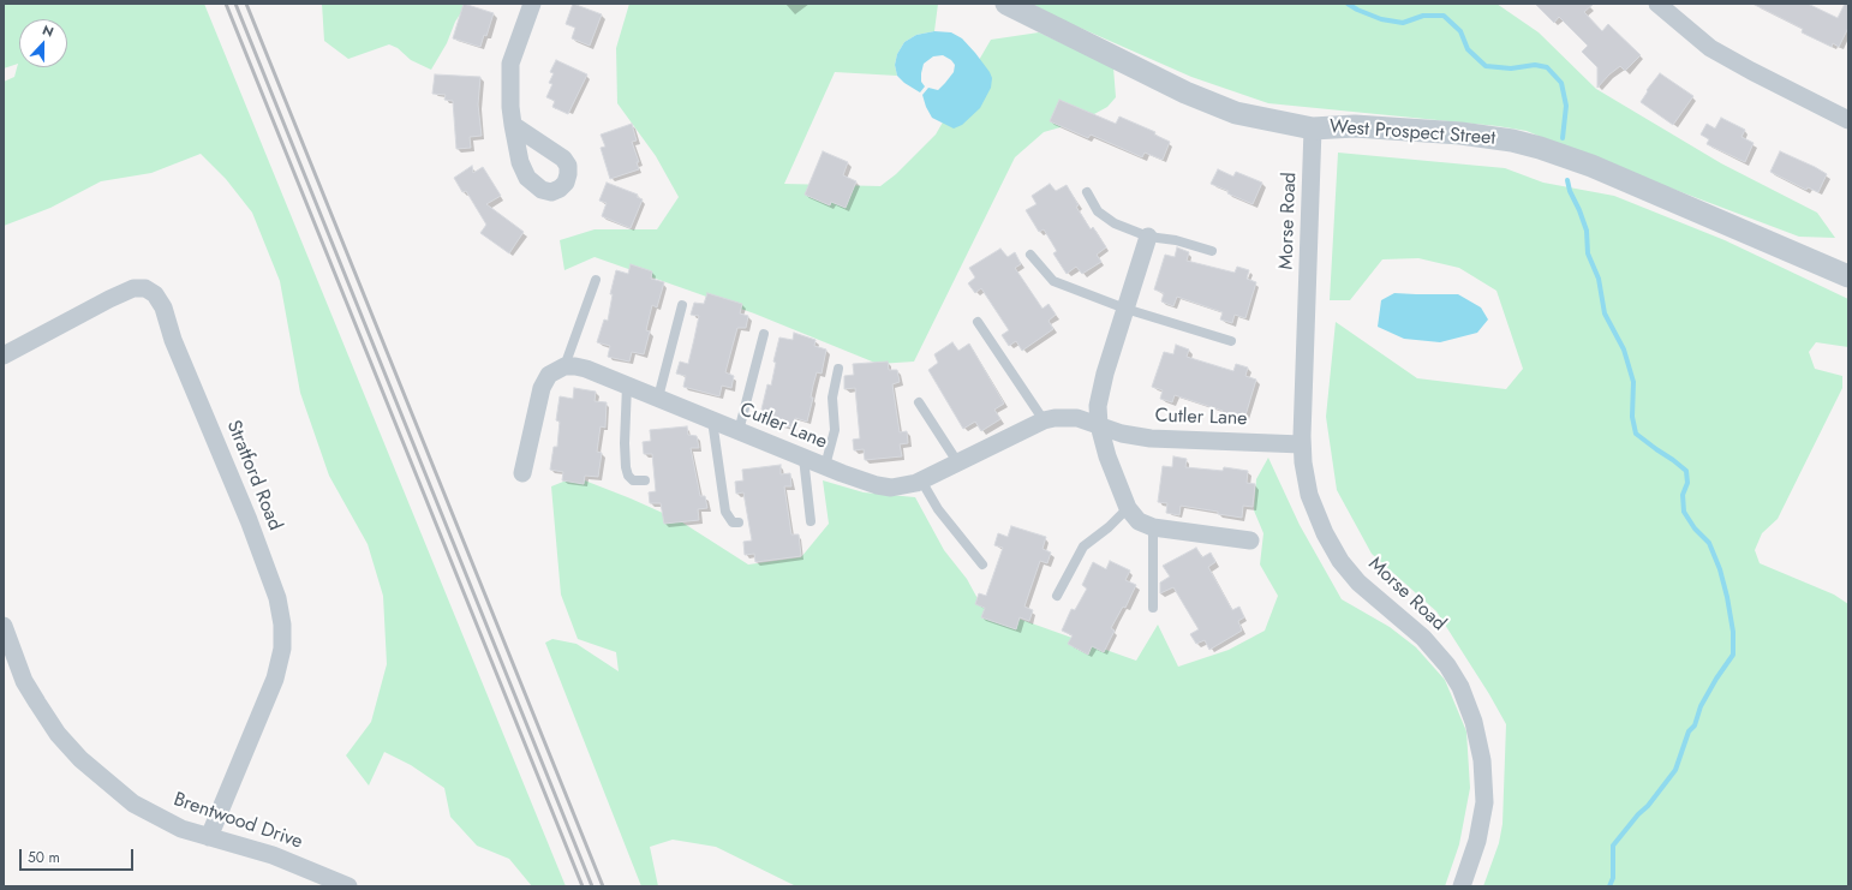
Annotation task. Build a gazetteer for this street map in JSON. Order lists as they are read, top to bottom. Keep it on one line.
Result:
{"streets":{"street":["West Prospect Street","Morse Road","Cutler Lane","Stratford Road","Brentwood Drive"]},"crossings":[["West Prospect Street","Morse Road"],["Morse Road","Cutler Lane"],["Stratford Road","Brentwood Drive"]],"scale_bar":"50 m","north":"top"}
